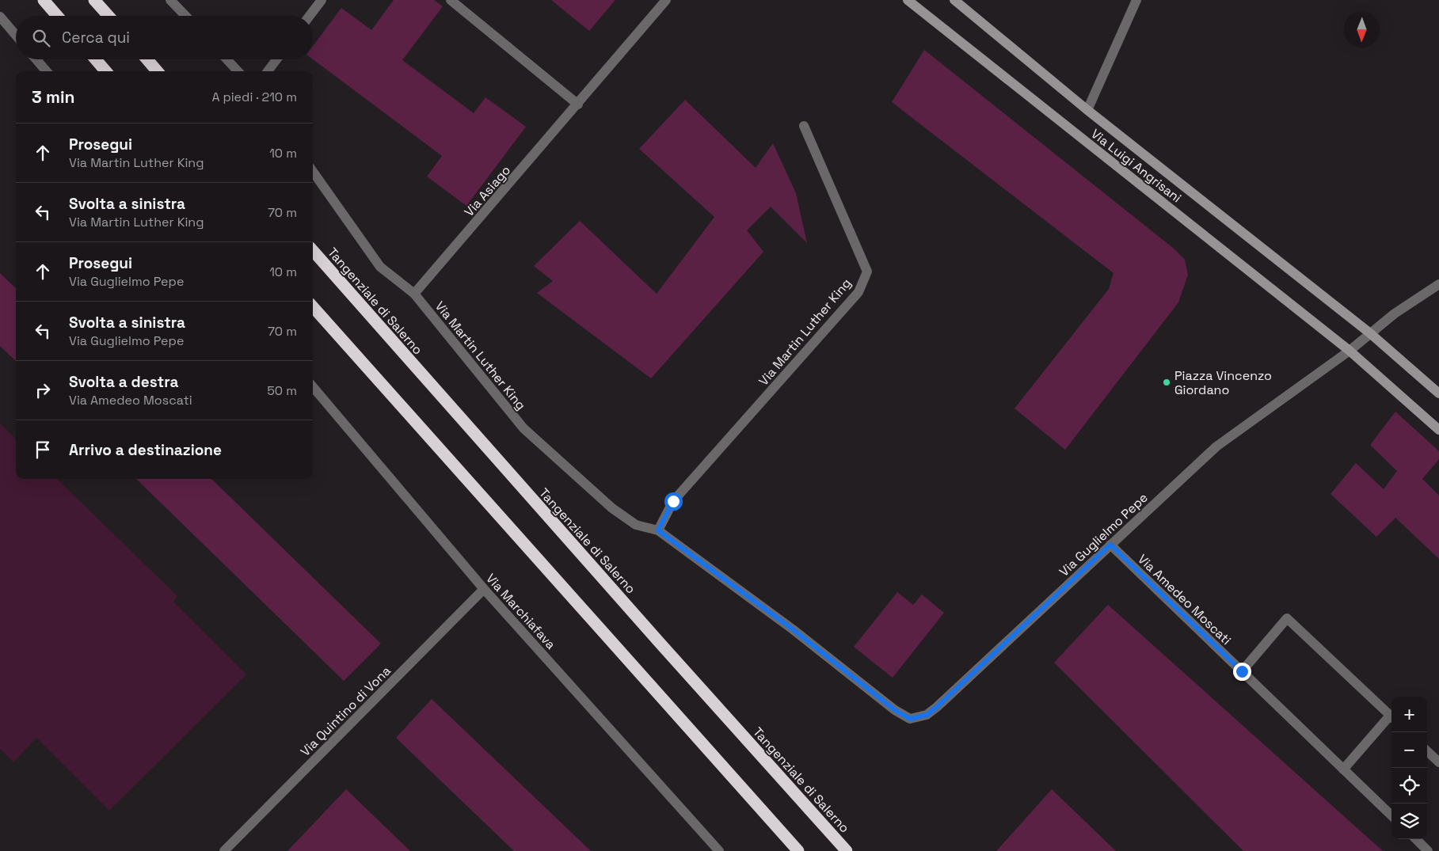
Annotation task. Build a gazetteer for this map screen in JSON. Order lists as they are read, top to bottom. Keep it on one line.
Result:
{"streets":{"highway":["Tangenziale di Salerno"],"street":["Via Luigi Angrisani","Via Asiago","Via Martin Luther King","Via Guglielmo Pepe","Via Amedeo Moscati","Via Marchiafava","Via Quintino di Vona"]},"crossings":[["Via Luigi Angrisani","Via Guglielmo Pepe"],["Via Asiago","Via Martin Luther King"],["Via Martin Luther King","Via Guglielmo Pepe"],["Via Guglielmo Pepe","Via Amedeo Moscati"],["Via Marchiafava","Via Quintino di Vona"]],"places":["Piazza Vincenzo Giordano"],"north":"bottom","page":{"search":"Cerca qui","heading":["3 min","A piedi · 210 m"],"list":[["Prosegui","Via Martin Luther King","10 m"],["Svolta a sinistra","Via Martin Luther King","70 m"],["Prosegui","Via Guglielmo Pepe","10 m"],["Svolta a sinistra","Via Guglielmo Pepe","70 m"],["Svolta a destra","Via Amedeo Moscati","50 m"],"Arrivo a destinazione"],"map_buttons":["+","−"]}}
